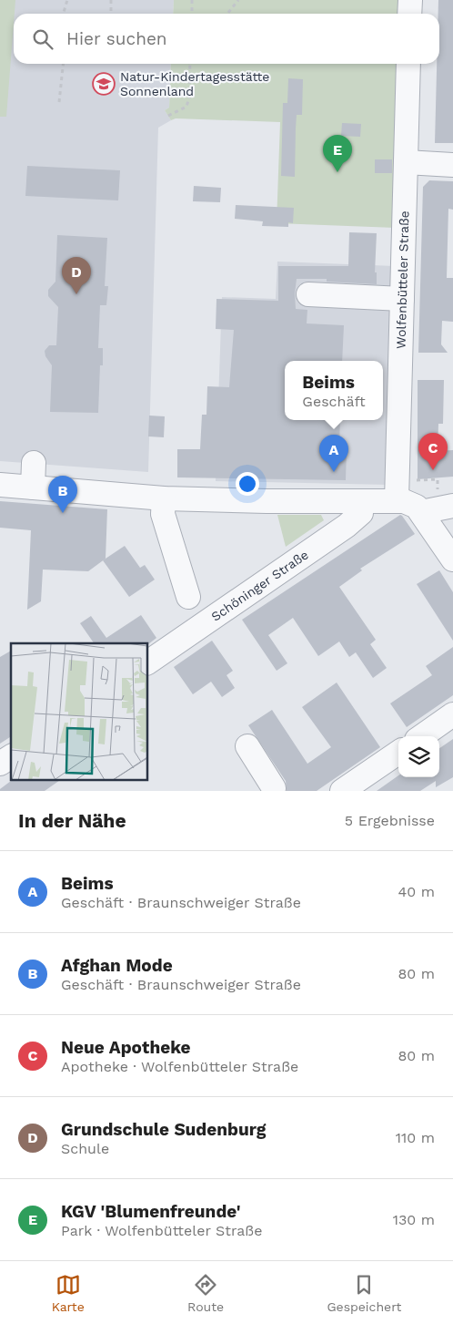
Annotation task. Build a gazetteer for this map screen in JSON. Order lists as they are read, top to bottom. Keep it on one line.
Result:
{"streets":{"street":["Wolfenbütteler Straße","Schöninger Straße"]},"places":{"school or university":["Natur-Kindertagesstätte Sonnenland"]},"page":{"search":"Hier suchen","pins":["E","D","C","A","B"],"popup":["Beims","Geschäft"],"heading":["In der Nähe","5 Ergebnisse"],"list":[{"mark":"A","name":"Beims","note":"Geschäft · Braunschweiger Straße","value":"40 m"},{"mark":"B","name":"Afghan Mode","note":"Geschäft · Braunschweiger Straße","value":"80 m"},{"mark":"C","name":"Neue Apotheke","note":"Apotheke · Wolfenbütteler Straße","value":"80 m"},{"mark":"D","name":"Grundschule Sudenburg","note":"Schule","value":"110 m"},{"mark":"E","name":"KGV 'Blumenfreunde'","note":"Park · Wolfenbütteler Straße","value":"130 m"}],"nav":["Karte","Route","Gespeichert"]}}
